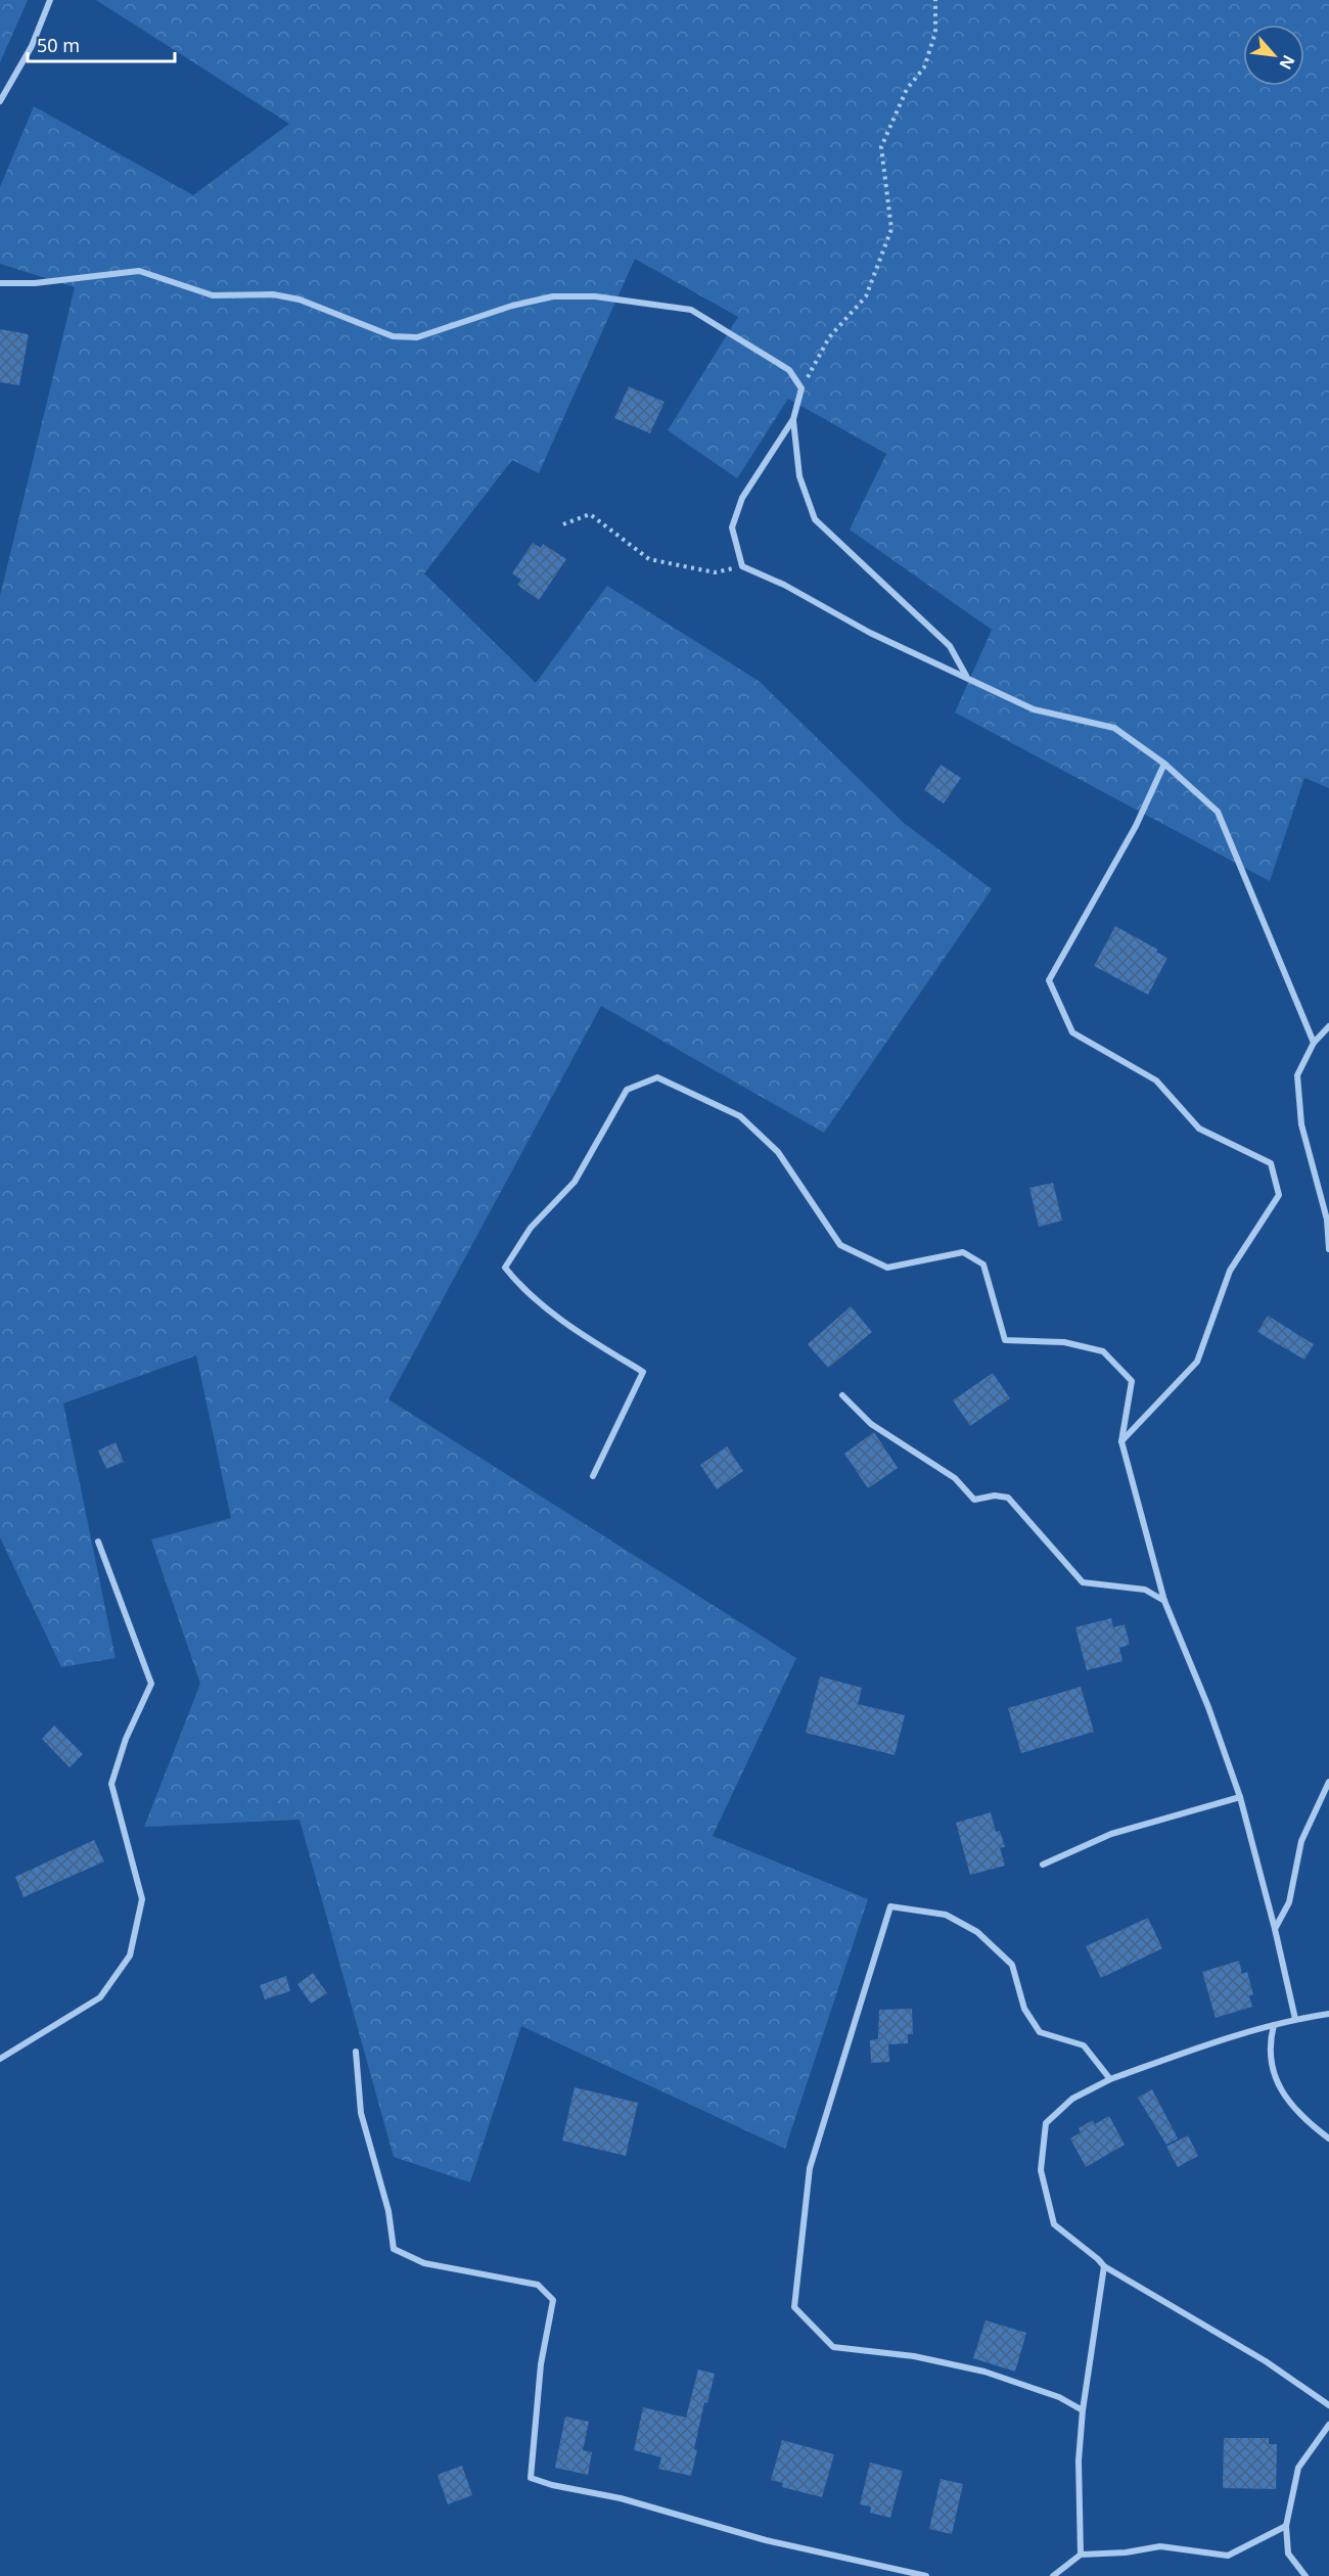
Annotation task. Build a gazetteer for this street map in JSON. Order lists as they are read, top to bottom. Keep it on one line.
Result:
{"scale_bar":"50 m","north":"bottom right"}
